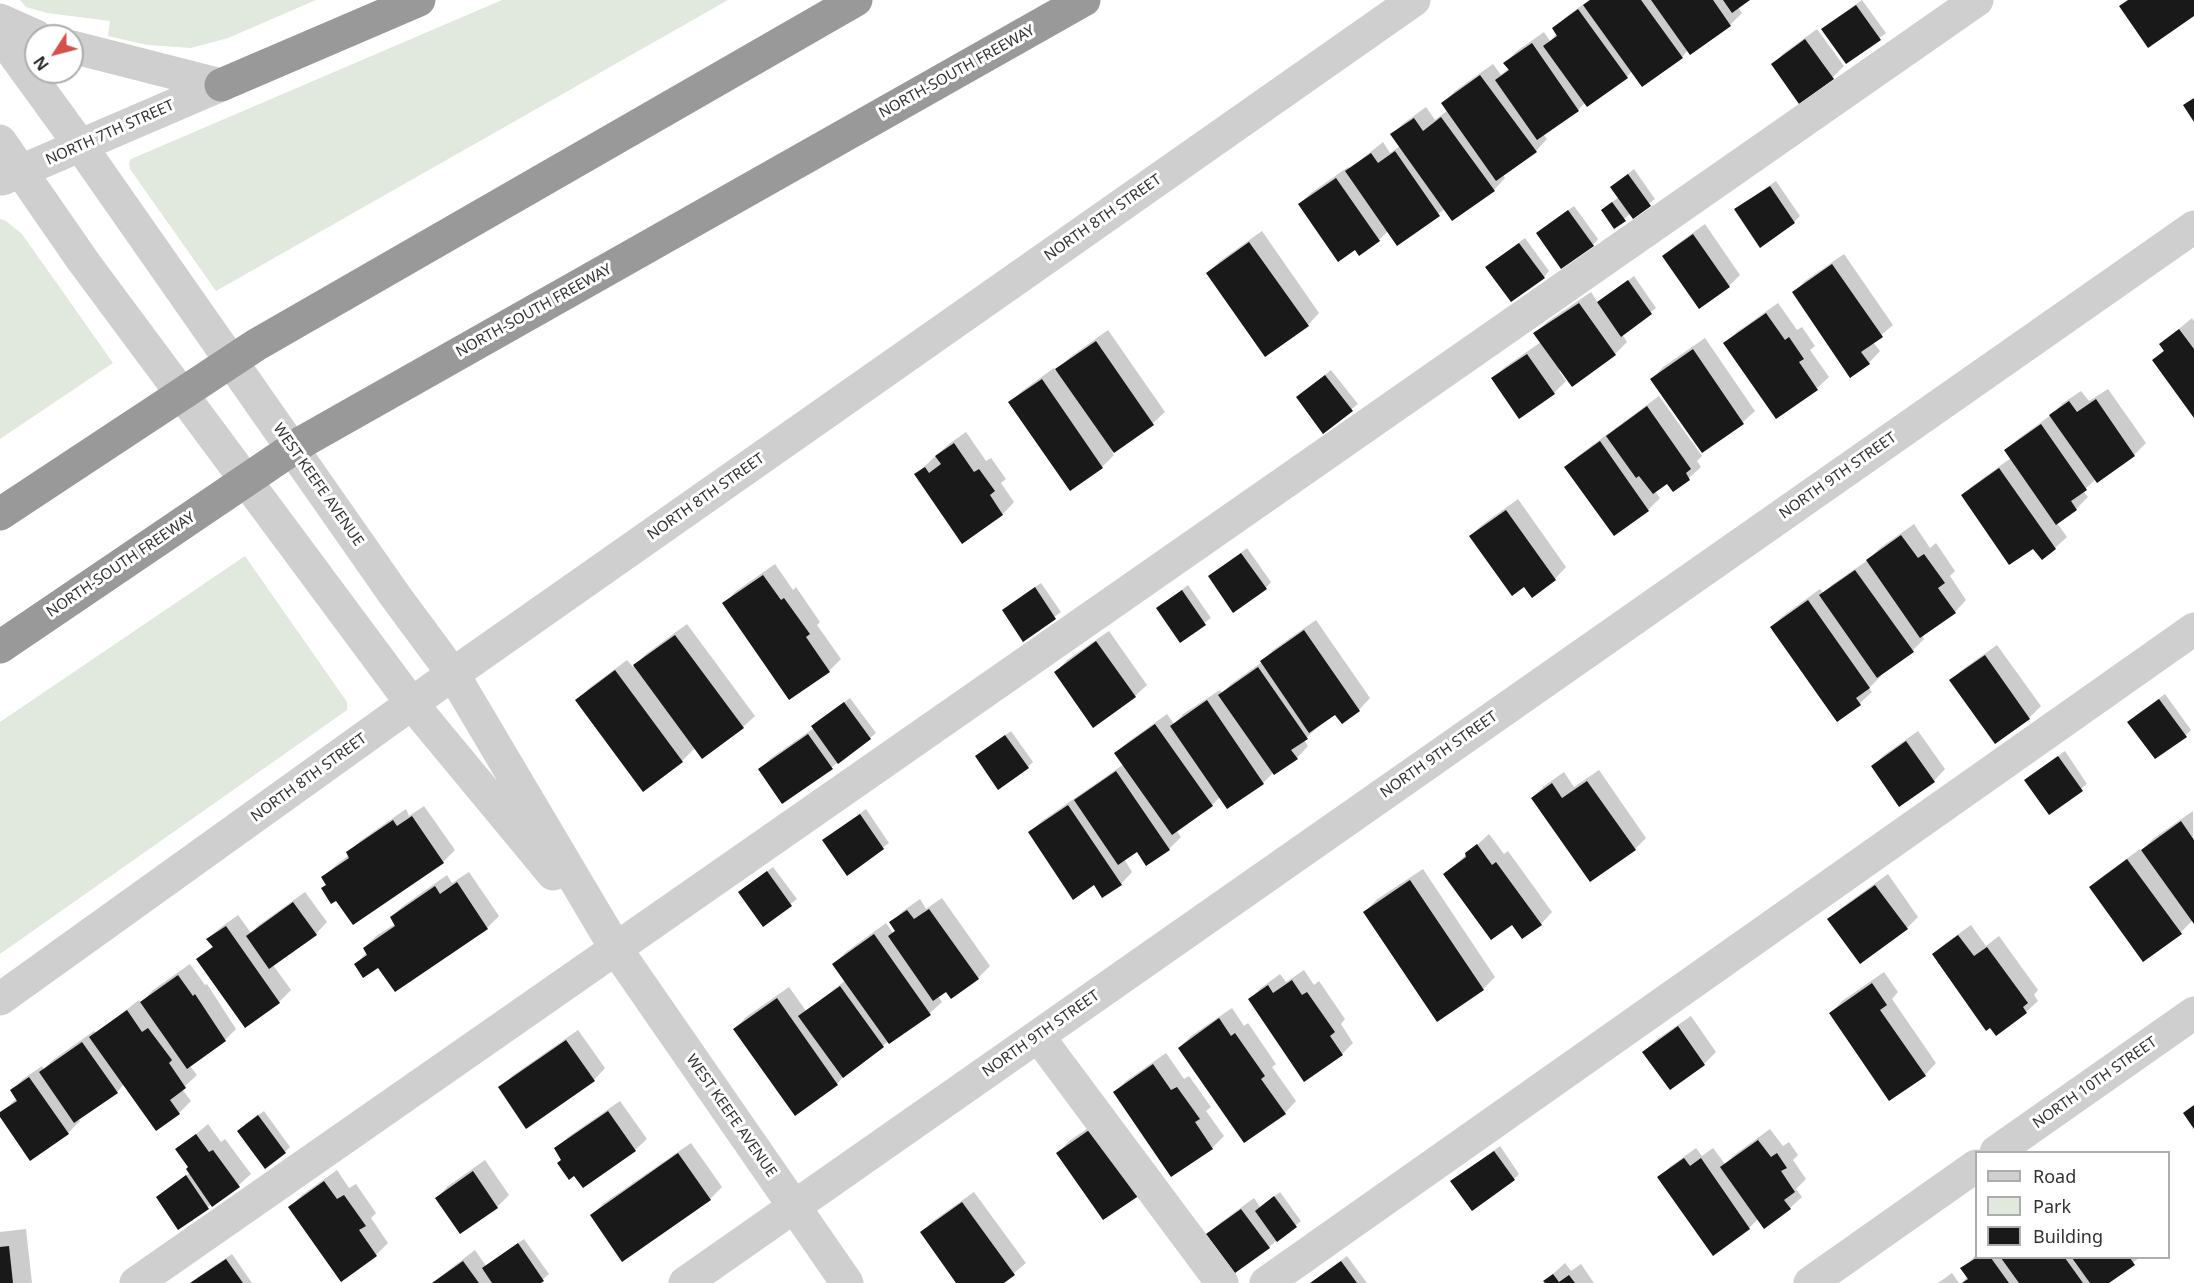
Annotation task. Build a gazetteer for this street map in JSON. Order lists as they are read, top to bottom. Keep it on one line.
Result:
{"streets":{"highway":["NORTH-SOUTH FREEWAY"],"street":["NORTH 7TH STREET","NORTH 8TH STREET","NORTH 9TH STREET","WEST KEEFE AVENUE","NORTH 10TH STREET"]},"crossings":[["NORTH 7TH STREET","WEST KEEFE AVENUE"],["NORTH 8TH STREET","WEST KEEFE AVENUE"],["NORTH 9TH STREET","WEST KEEFE AVENUE"]],"legend":["Road","Park","Building"],"north":"bottom left"}
